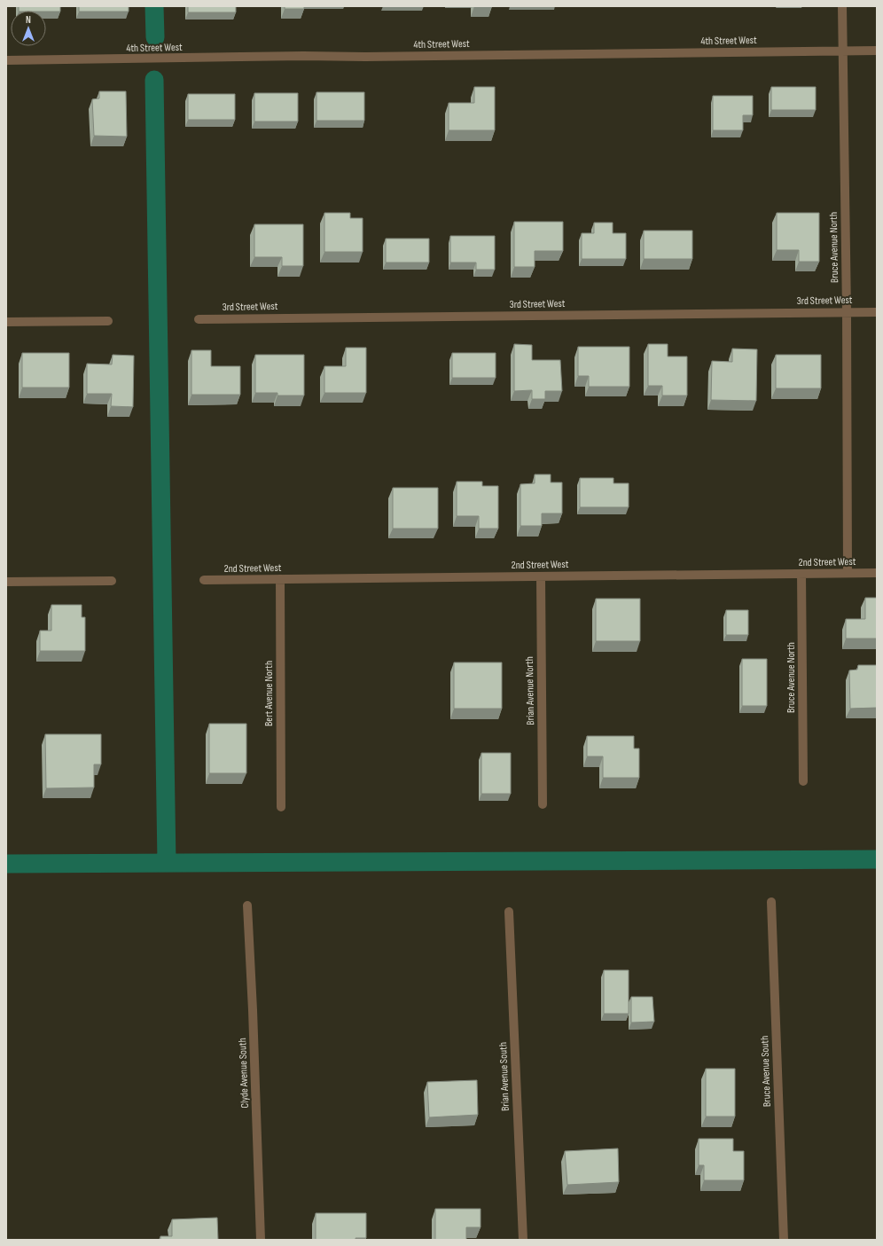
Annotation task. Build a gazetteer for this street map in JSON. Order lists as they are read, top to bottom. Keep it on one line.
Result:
{"streets":{"street":["4th Street West","Bruce Avenue North","3rd Street West","2nd Street West","Brian Avenue North","Bert Avenue North","Bruce Avenue South","Clyde Avenue South","Brian Avenue South"]},"crossings":[["4th Street West","Bruce Avenue North"],["Bruce Avenue North","3rd Street West"],["Bruce Avenue North","2nd Street West"],["2nd Street West","Brian Avenue North"],["2nd Street West","Bert Avenue North"]],"north":"top"}
